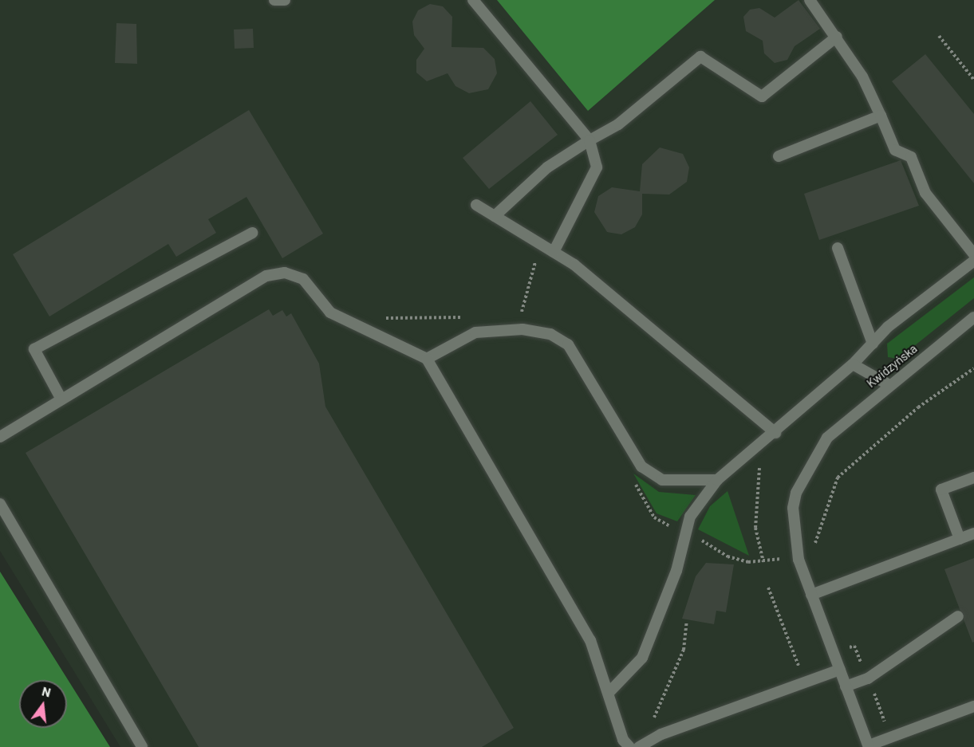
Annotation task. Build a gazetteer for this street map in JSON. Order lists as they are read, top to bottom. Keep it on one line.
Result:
{"streets":{"lane":["Kwidzyńska"]},"north":"top"}
